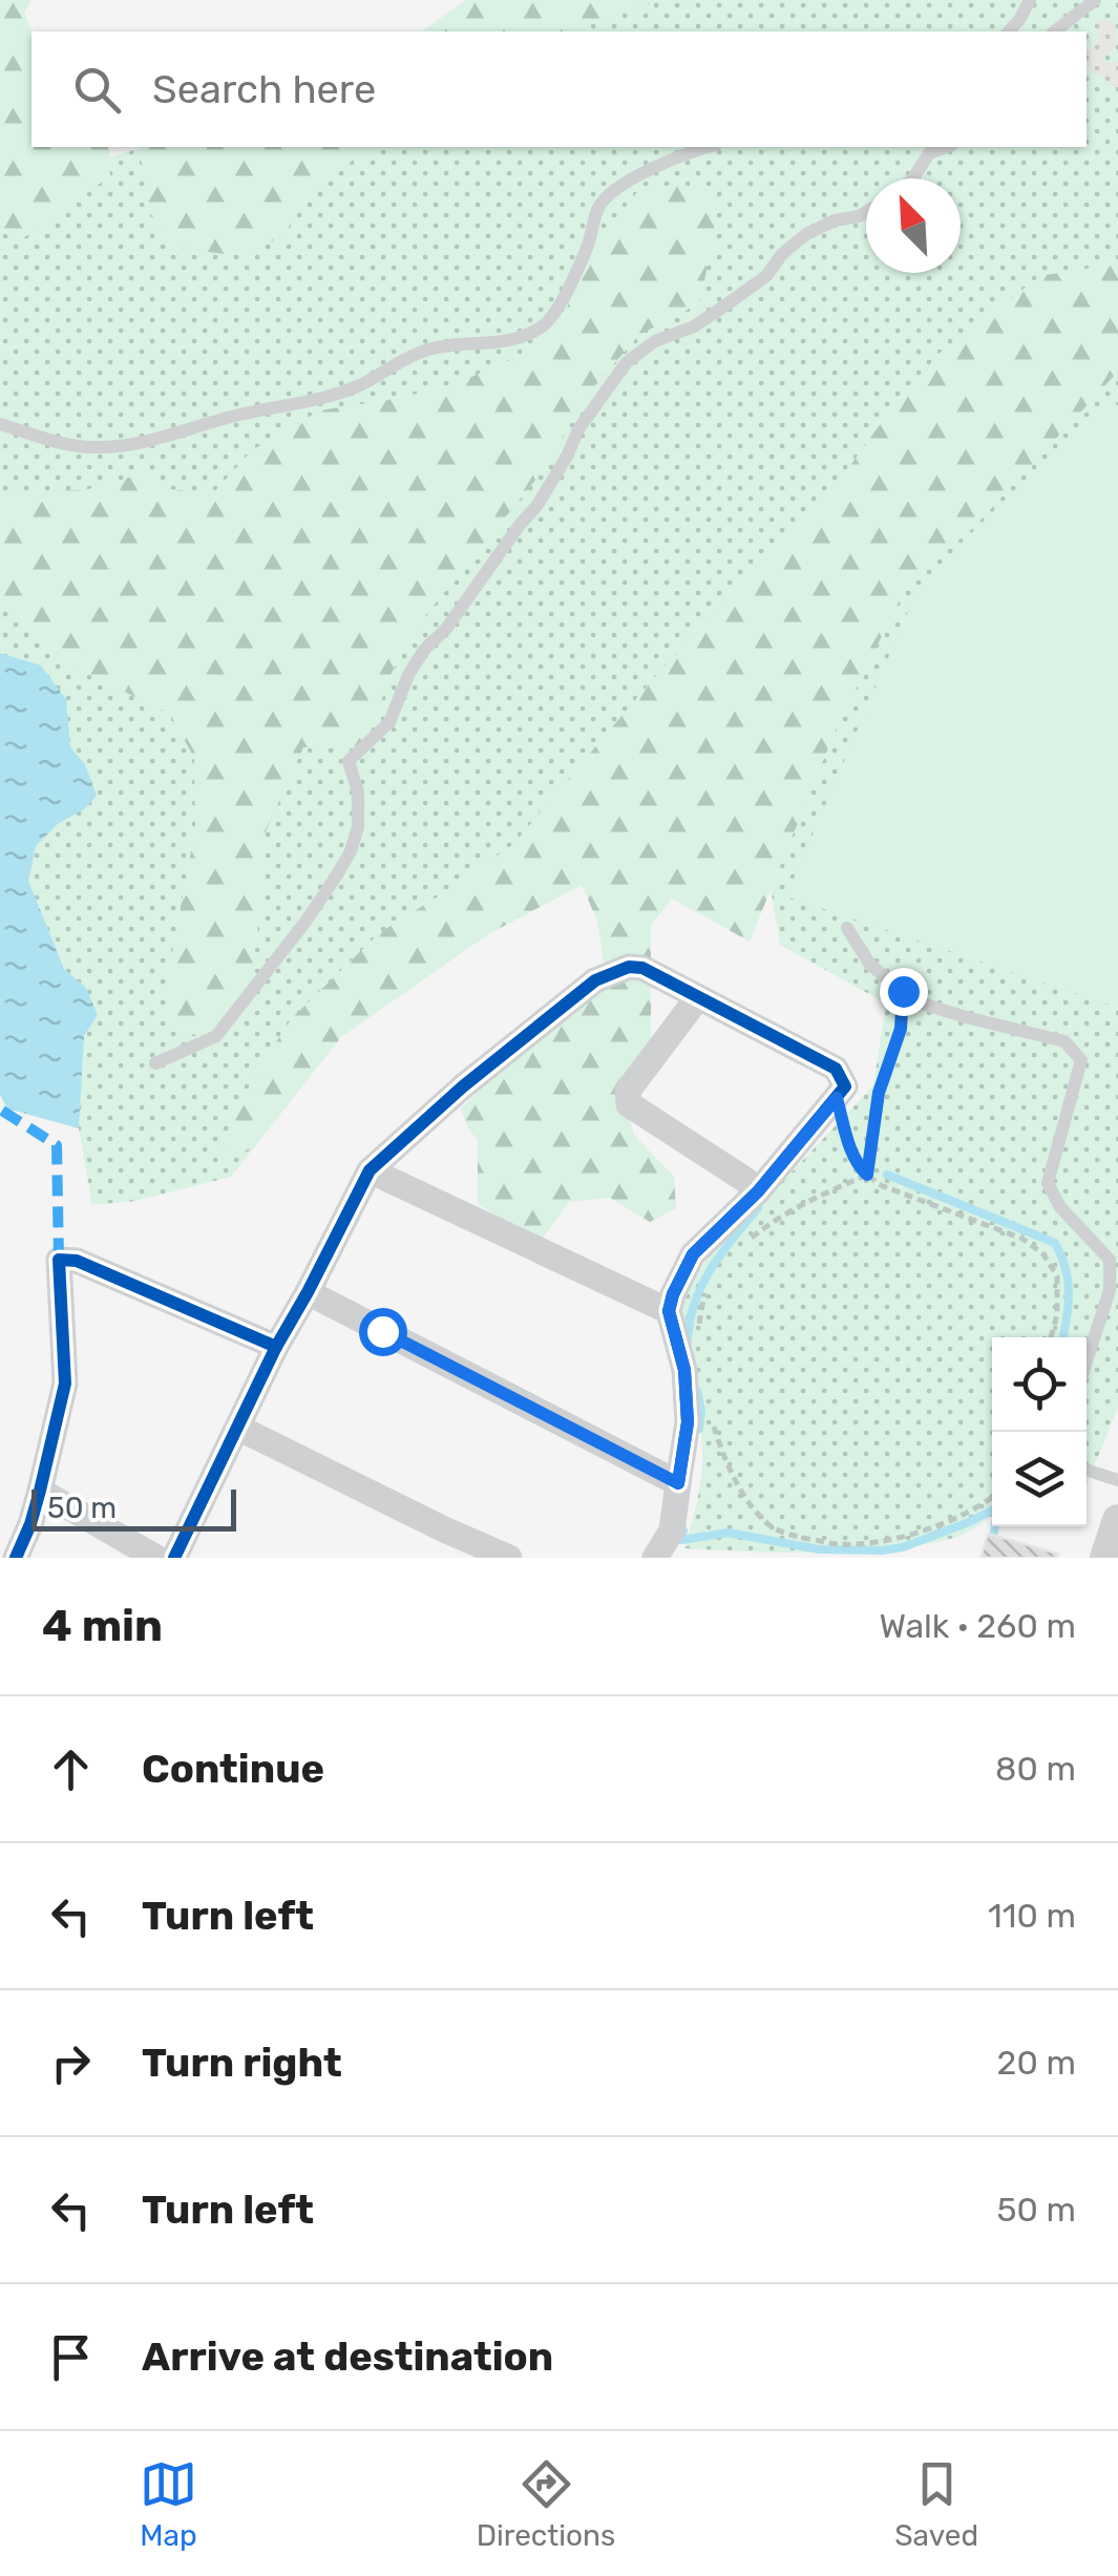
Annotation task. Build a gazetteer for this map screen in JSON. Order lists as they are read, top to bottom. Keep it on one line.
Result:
{"scale_bar":"50 m","north":"top left","page":{"search":"Search here","scale":"50 m","heading":["4 min","Walk · 260 m"],"list":[["Continue","80 m"],["Turn left","110 m"],["Turn right","20 m"],["Turn left","50 m"],"Arrive at destination"],"nav":["Map","Directions","Saved"]}}
